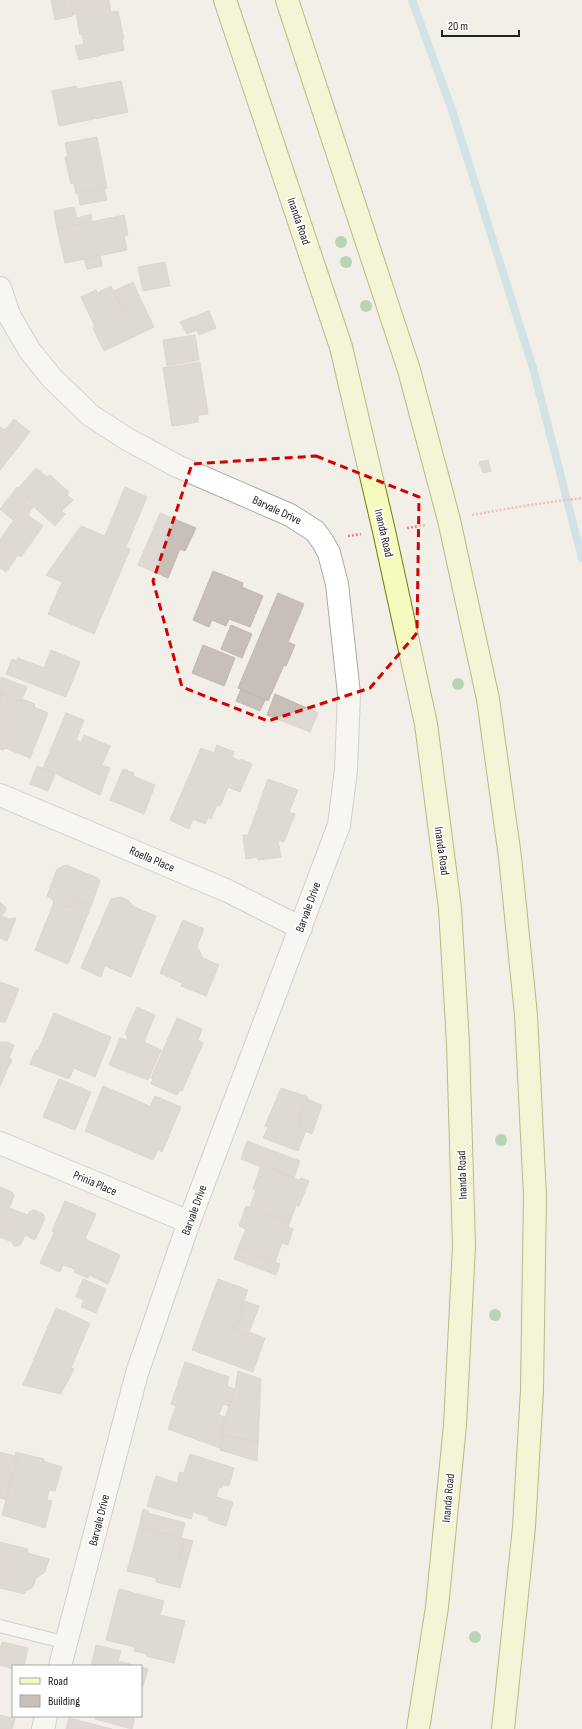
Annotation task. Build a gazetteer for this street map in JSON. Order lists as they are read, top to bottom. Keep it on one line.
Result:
{"streets":{"main road":["Inanda Road"],"street":["Barvale Drive","Roella Place","Prinia Place"]},"crossings":[["Barvale Drive","Roella Place"],["Barvale Drive","Prinia Place"]],"legend":["Road","Building"],"scale_bar":"20 m"}
